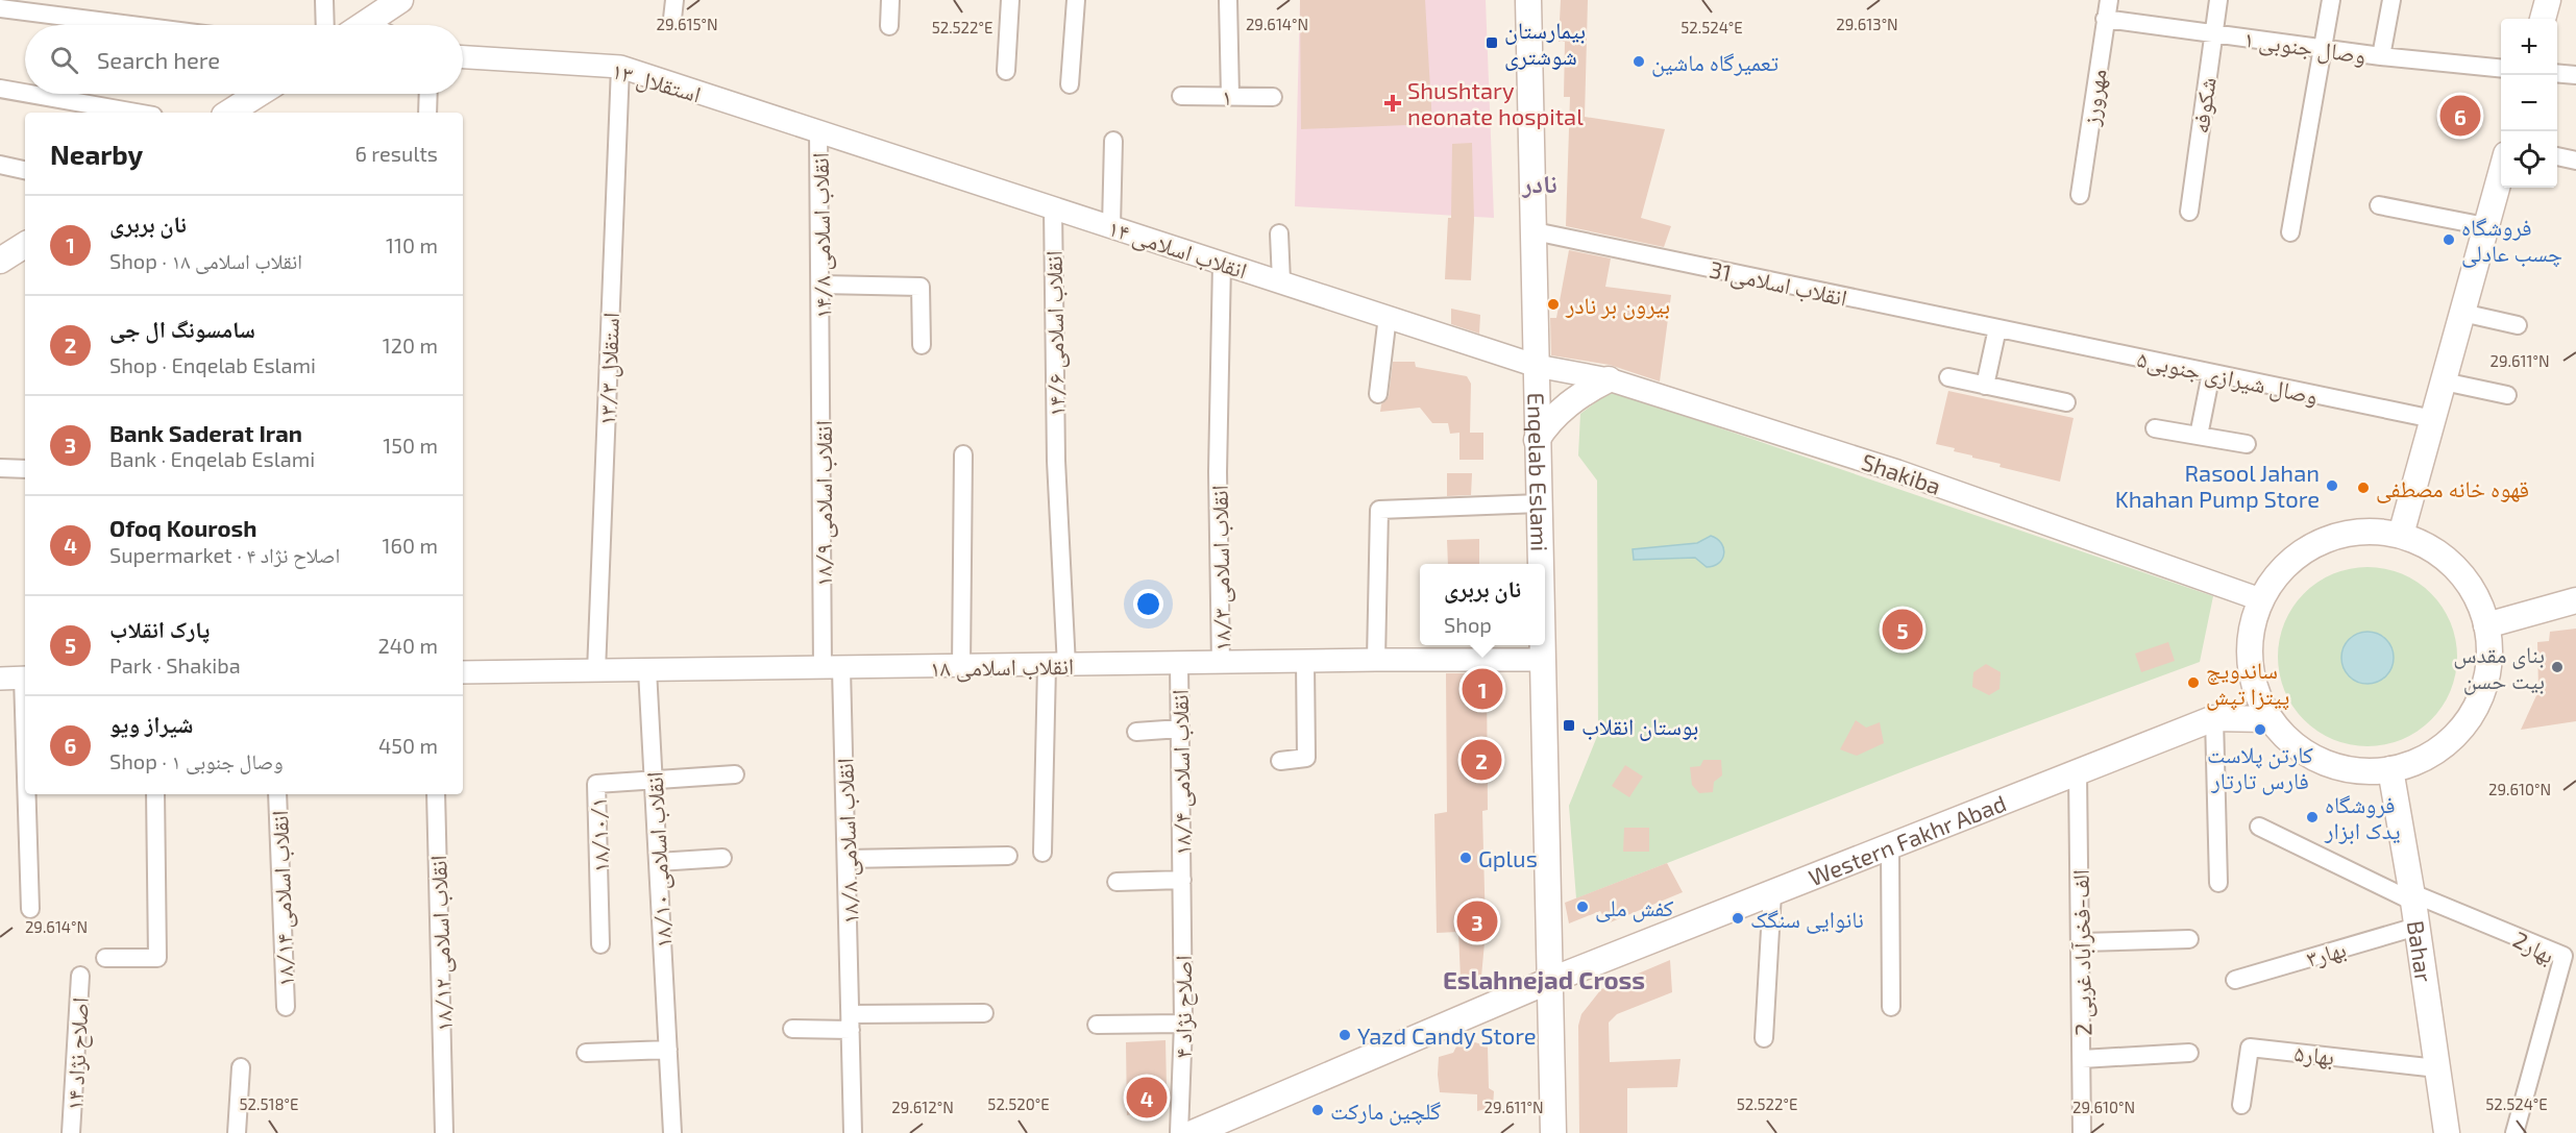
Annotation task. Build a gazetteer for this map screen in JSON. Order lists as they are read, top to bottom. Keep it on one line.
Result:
{"streets":{"main road":["Enqelab Eslami","Western Fakhr Abad","Bahar"],"street":["وصال جنوبی ۱","۱۳ استقلال","۱","مهرورز","شکوفه","۱۴/۸ انقلاب اسلامی","۱۴ انقلاب اسلامی","31انقلاب اسلامی","۱۴/۶ انقلاب اسلامی","۱۳/۳ استقلال","۵وصال شیرازی جنوبی","Shakiba","۱۸/۹ انقلاب اسلامی","۱۸/۳ انقلاب اسلامی","۱۸ انقلاب اسلامی","۱۸/۴ انقلاب اسلامی","۱۸/۱۰/۱","۱۸/۸ انقلاب اسلامی","۱۸/۱۰ انقلاب اسلامی","۱۸/۱۴ انقلاب اسلامی","۱۸/۱۲ انقلاب اسلامی","2بهار","2 الف-فخرآباد غربی","بهار۳","۴ اصلاح نژاد","۱۴ اصلاح نژاد","بهار۵"]},"crossings":[["وصال جنوبی ۱","مهرورز"],["وصال جنوبی ۱","شکوفه"],["۱۳ استقلال","۱۴/۸ انقلاب اسلامی"],["۱۳ استقلال","۱۴ انقلاب اسلامی"],["۱۳ استقلال","۱۳/۳ استقلال"],["۱۴/۸ انقلاب اسلامی","۱۴ انقلاب اسلامی"],["۱۴/۸ انقلاب اسلامی","۱۸/۹ انقلاب اسلامی"],["۱۴ انقلاب اسلامی","۱۴/۶ انقلاب اسلامی"],["۱۴ انقلاب اسلامی","Enqelab Eslami"],["۱۴ انقلاب اسلامی","Shakiba"],["۱۴ انقلاب اسلامی","۱۸/۳ انقلاب اسلامی"],["31انقلاب اسلامی","۵وصال شیرازی جنوبی"],["31انقلاب اسلامی","Enqelab Eslami"],["۱۴/۶ انقلاب اسلامی","۱۸ انقلاب اسلامی"],["۱۳/۳ استقلال","۱۸ انقلاب اسلامی"],["Enqelab Eslami","Shakiba"],["Enqelab Eslami","۱۸ انقلاب اسلامی"],["Enqelab Eslami","Western Fakhr Abad"],["۱۸/۹ انقلاب اسلامی","۱۸ انقلاب اسلامی"],["۱۸/۹ انقلاب اسلامی","۱۸/۸ انقلاب اسلامی"],["۱۸/۳ انقلاب اسلامی","۱۸ انقلاب اسلامی"],["۱۸ انقلاب اسلامی","۱۸/۴ انقلاب اسلامی"],["۱۸ انقلاب اسلامی","۱۸/۸ انقلاب اسلامی"],["۱۸ انقلاب اسلامی","۱۸/۱۰ انقلاب اسلامی"],["۱۸/۴ انقلاب اسلامی","۴ اصلاح نژاد"],["۱۸/۱۰/۱","۱۸/۱۰ انقلاب اسلامی"],["Western Fakhr Abad","2 الف-فخرآباد غربی"],["2بهار","Bahar"],["2بهار","بهار۳"],["Bahar","بهار۳"],["Bahar","بهار۵"]],"districts":["نادر","Eslahnejad Cross"],"places":{"transit":["بیمارستان شوشتری","بوستان انقلاب"],"other":["تعمیرگاه ماشین","فروشگاه چسب عادلی","بیرون بر نادر","Rasool Jahan Khahan Pump Store","قهوه خانه مصطفی","بنای مقدس بیت حسن","ساندویچ پیتزا تپش","کارتن پلاست فارس تارتار","فروشگاه یدک ابزار","Gplus","کفش ملی","نانوایی سنگک","Yazd Candy Store","گلچین مارکت"],"health":["Shushtary neonate hospital"]},"page":{"map_buttons":["+","−"],"search":"Search here","pins":["6","5","1","2","3","4"],"heading":["Nearby","6 results"],"list":[{"mark":"1","name":"نان بربری","note":"Shop · ۱۸ انقلاب اسلامی","value":"110 m"},{"mark":"2","name":"سامسونگ ال جی","note":"Shop · Enqelab Eslami","value":"120 m"},{"mark":"3","name":"Bank Saderat Iran","note":"Bank · Enqelab Eslami","value":"150 m"},{"mark":"4","name":"Ofoq Kourosh","note":"Supermarket · ۴ اصلاح نژاد","value":"160 m"},{"mark":"5","name":"پارک انقلاب","note":"Park · Shakiba","value":"240 m"},{"mark":"6","name":"شیراز ویو","note":"Shop · وصال جنوبی ۱","value":"450 m"}],"popup":["نان بربری","Shop"]},"coordinates":["29.615°N","29.614°N","29.613°N","52.522°E","52.524°E","29.611°N","29.610°N","52.518°E","52.520°E","29.612°N"]}
